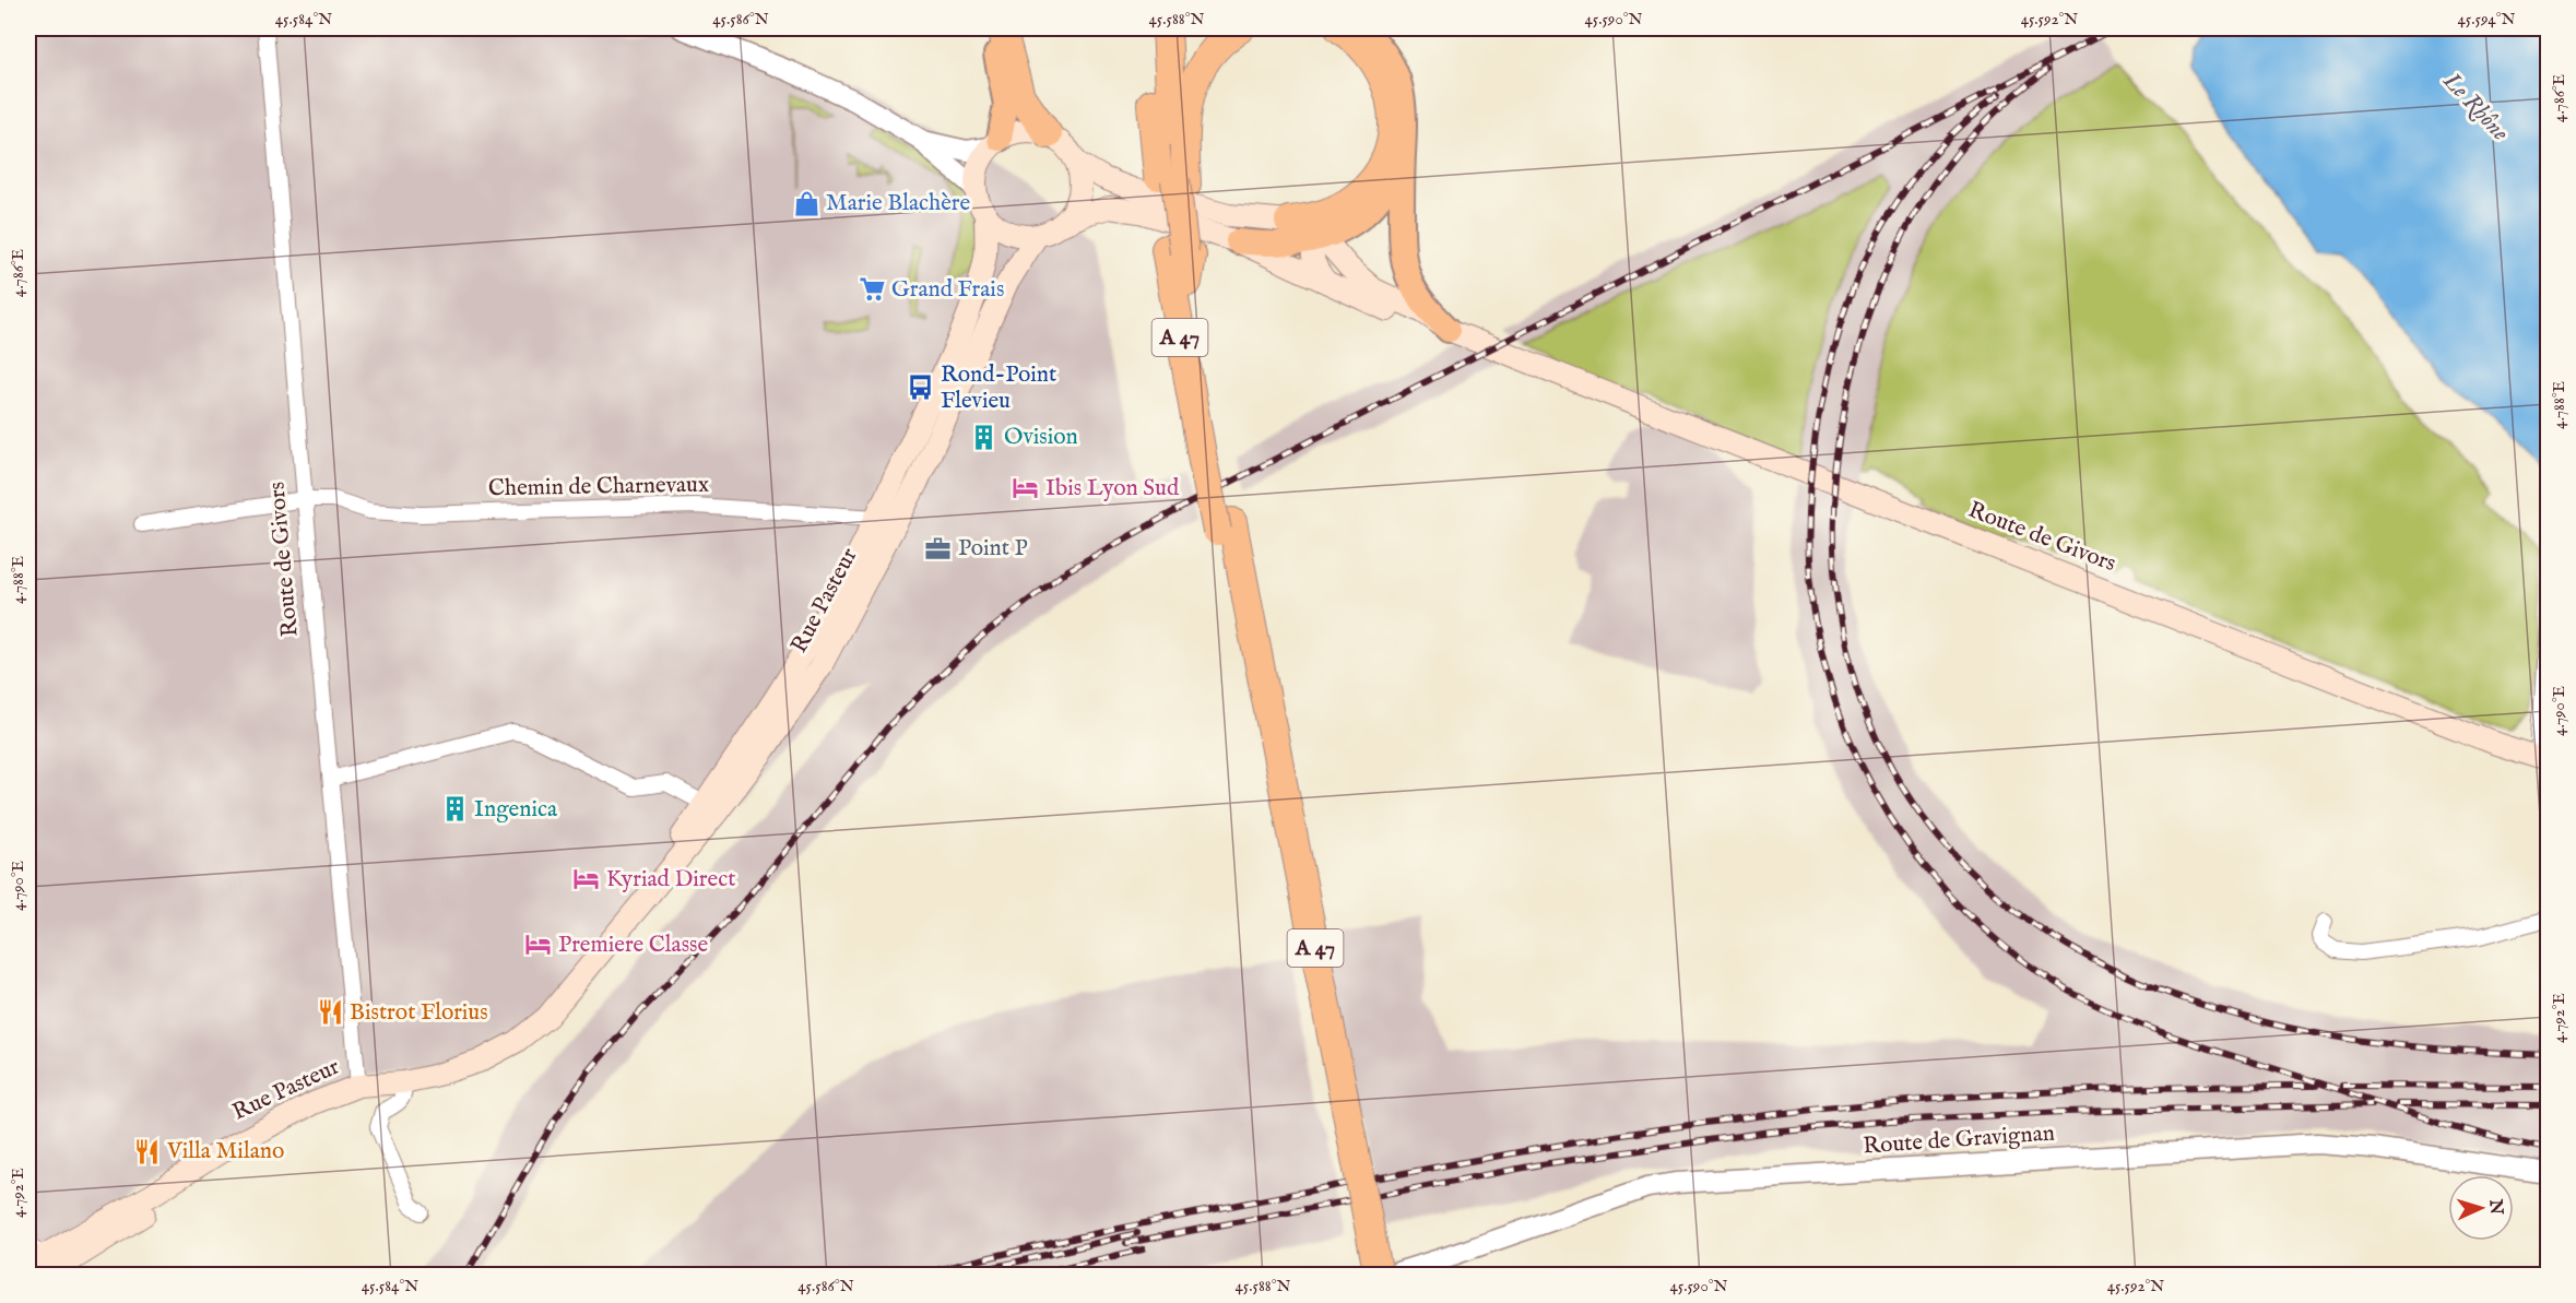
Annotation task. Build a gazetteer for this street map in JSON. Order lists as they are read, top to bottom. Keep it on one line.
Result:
{"streets":{"highway":["A 47"],"main road":["Route de Givors","Rue Pasteur"],"street":["Chemin de Charnevaux","Route de Gravignan"]},"crossings":[["Chemin de Charnevaux","Route de Givors"],["Chemin de Charnevaux","Rue Pasteur"],["Route de Givors","Rue Pasteur"]],"water":["Le Rhône"],"places":{"shop":["Marie Blachère"],"supermarket":["Grand Frais"],"bus stop":["Rond-Point Flevieu"],"building":["Ovision","Ingenica"],"hotel":["Ibis Lyon Sud","Kyriad Direct","Premiere Classe"],"office":["Point P"],"restaurant":["Bistrot Florius","Villa Milano"]},"north":"right","coordinates":["45.584°N","45.586°N","45.588°N","45.590°N","45.592°N","45.594°N","4.786°E","4.788°E","4.790°E","4.792°E"]}
